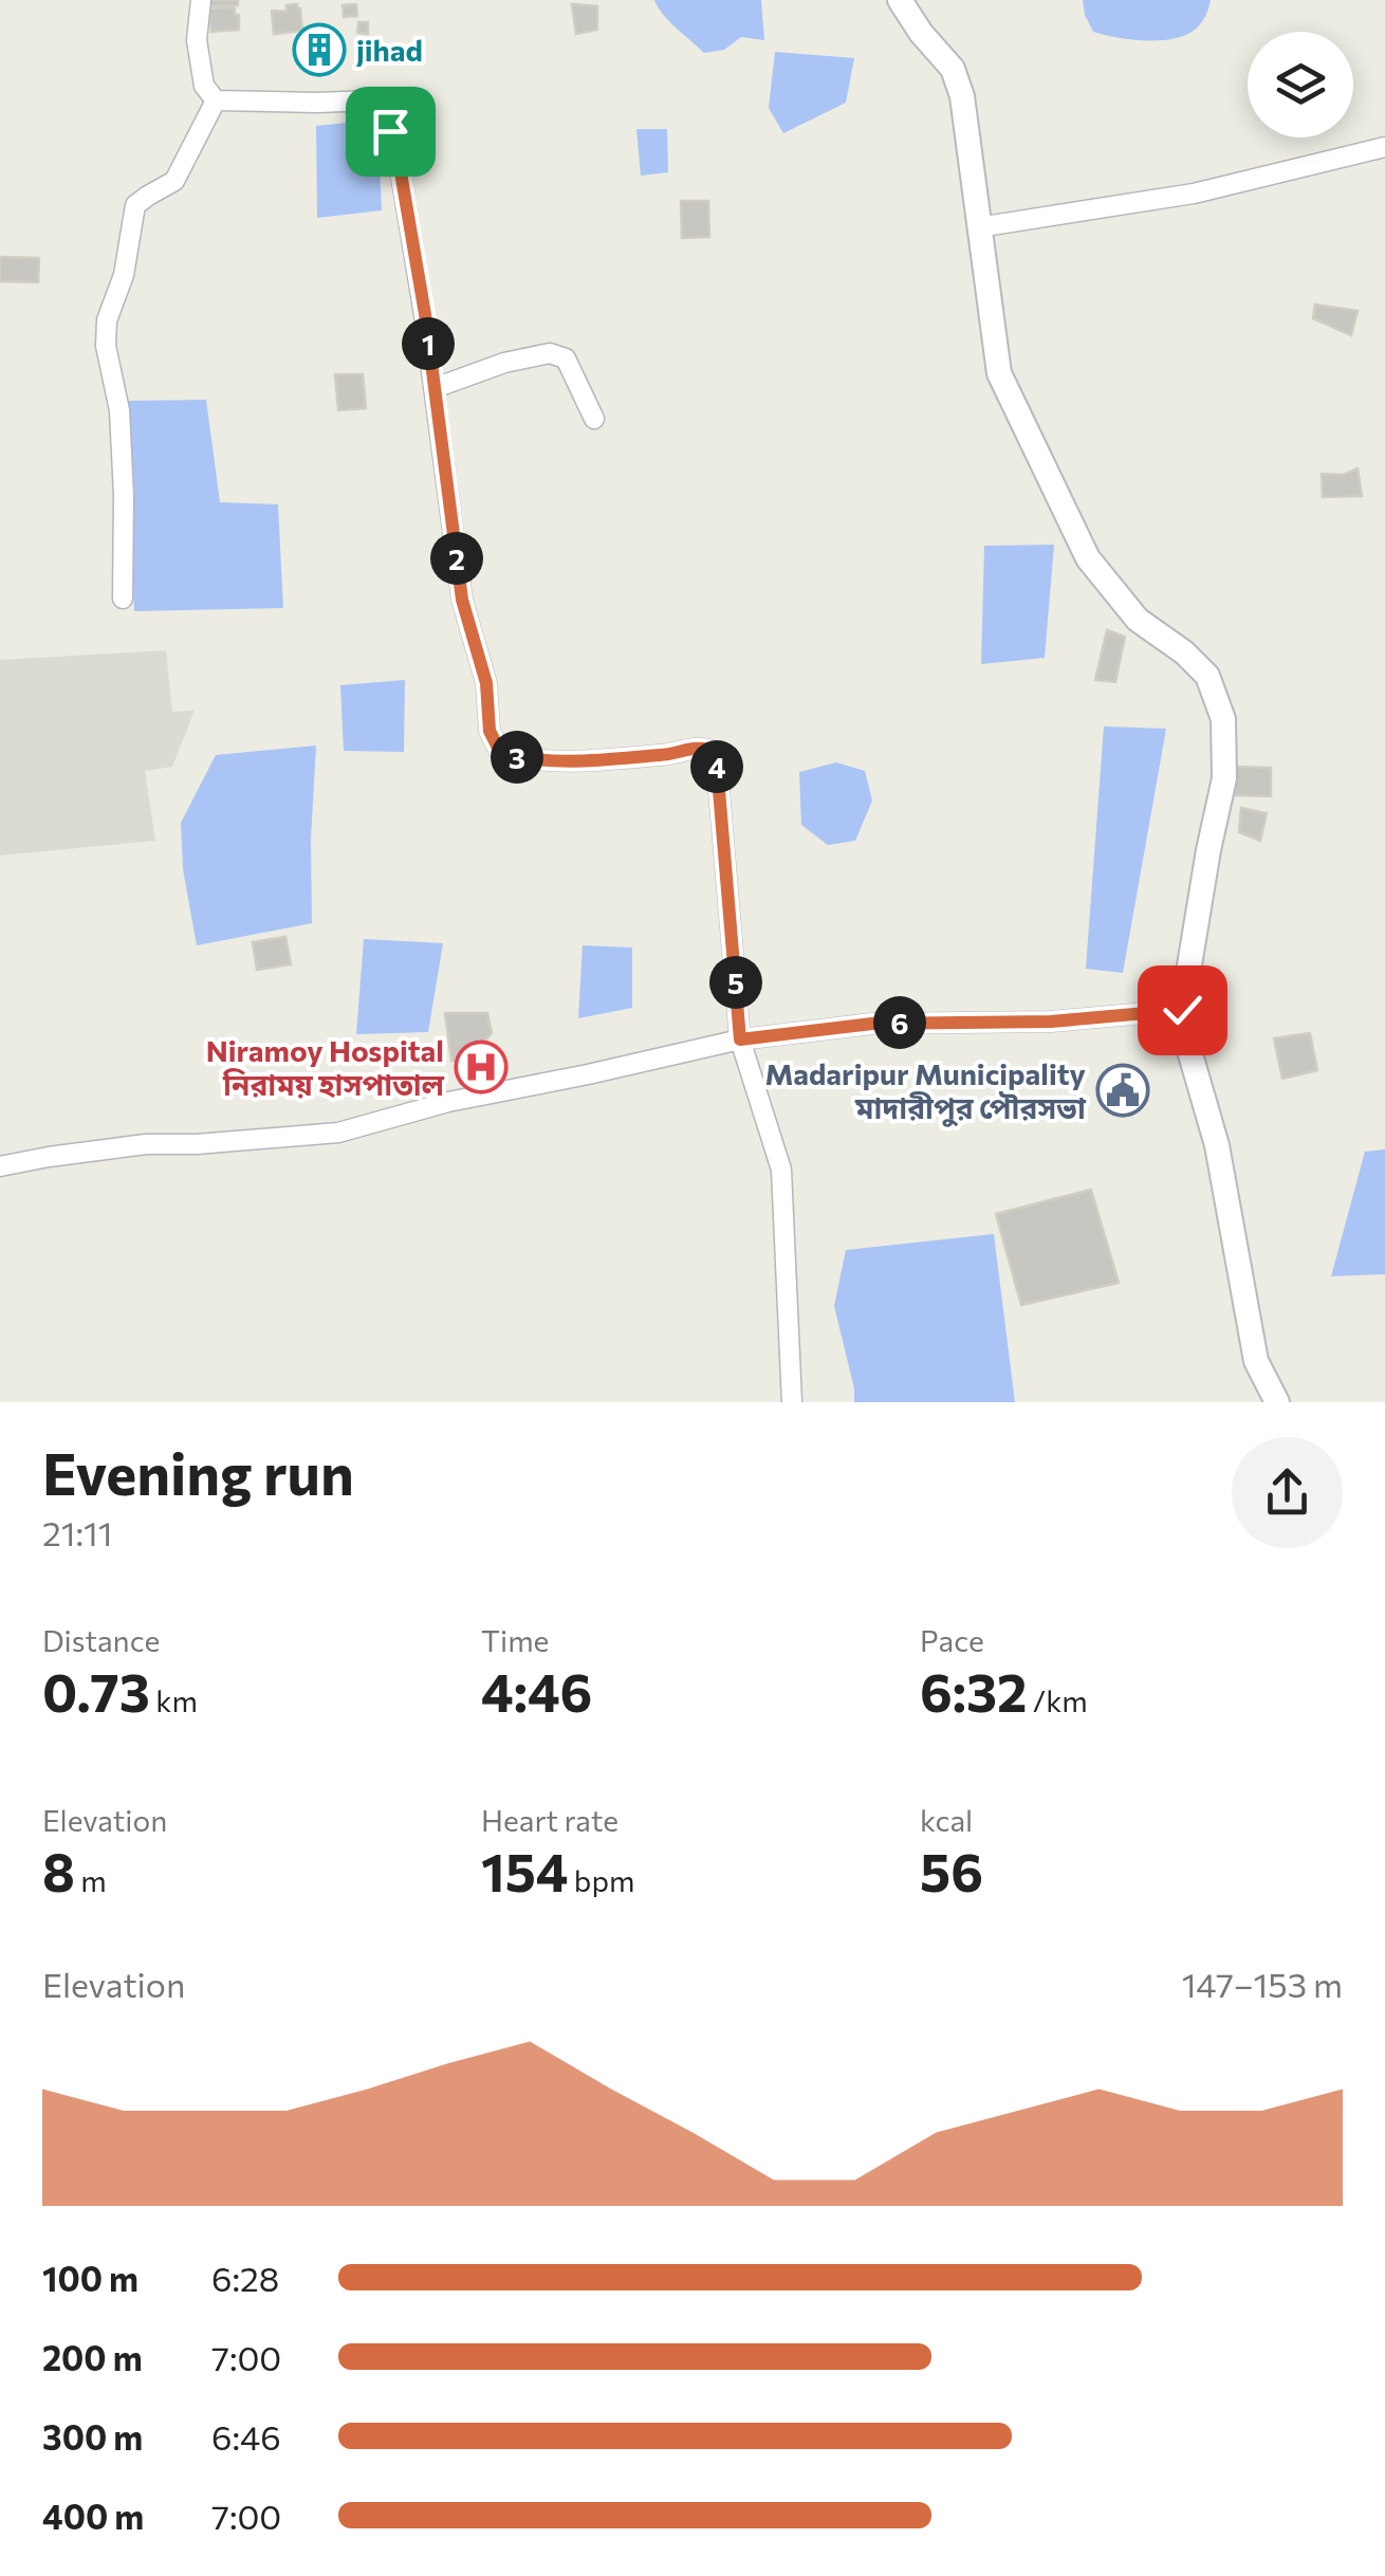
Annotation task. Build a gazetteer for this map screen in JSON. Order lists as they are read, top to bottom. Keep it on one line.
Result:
{"places":{"building":["jihad"],"hospital":["Niramoy Hospital নিরাময় হাসপাতাল"],"public building":["Madaripur Municipality মাদারীপুর পৌরসভা"]},"page":{"pins":["1","2","3","4","5","6"],"heading":["Evening run","21:11"],"stats":[["Distance","0.73 km"],["Time","4:46"],["Pace","6:32 /km"],["Elevation","8 m"],["Heart rate","154 bpm"],["kcal","56"]],"chart":["Elevation","147–153 m"],"list":[{"name":"100 m","note":"6:28"},{"name":"200 m","note":"7:00"},{"name":"300 m","note":"6:46"},{"name":"400 m","note":"7:00"}]}}
